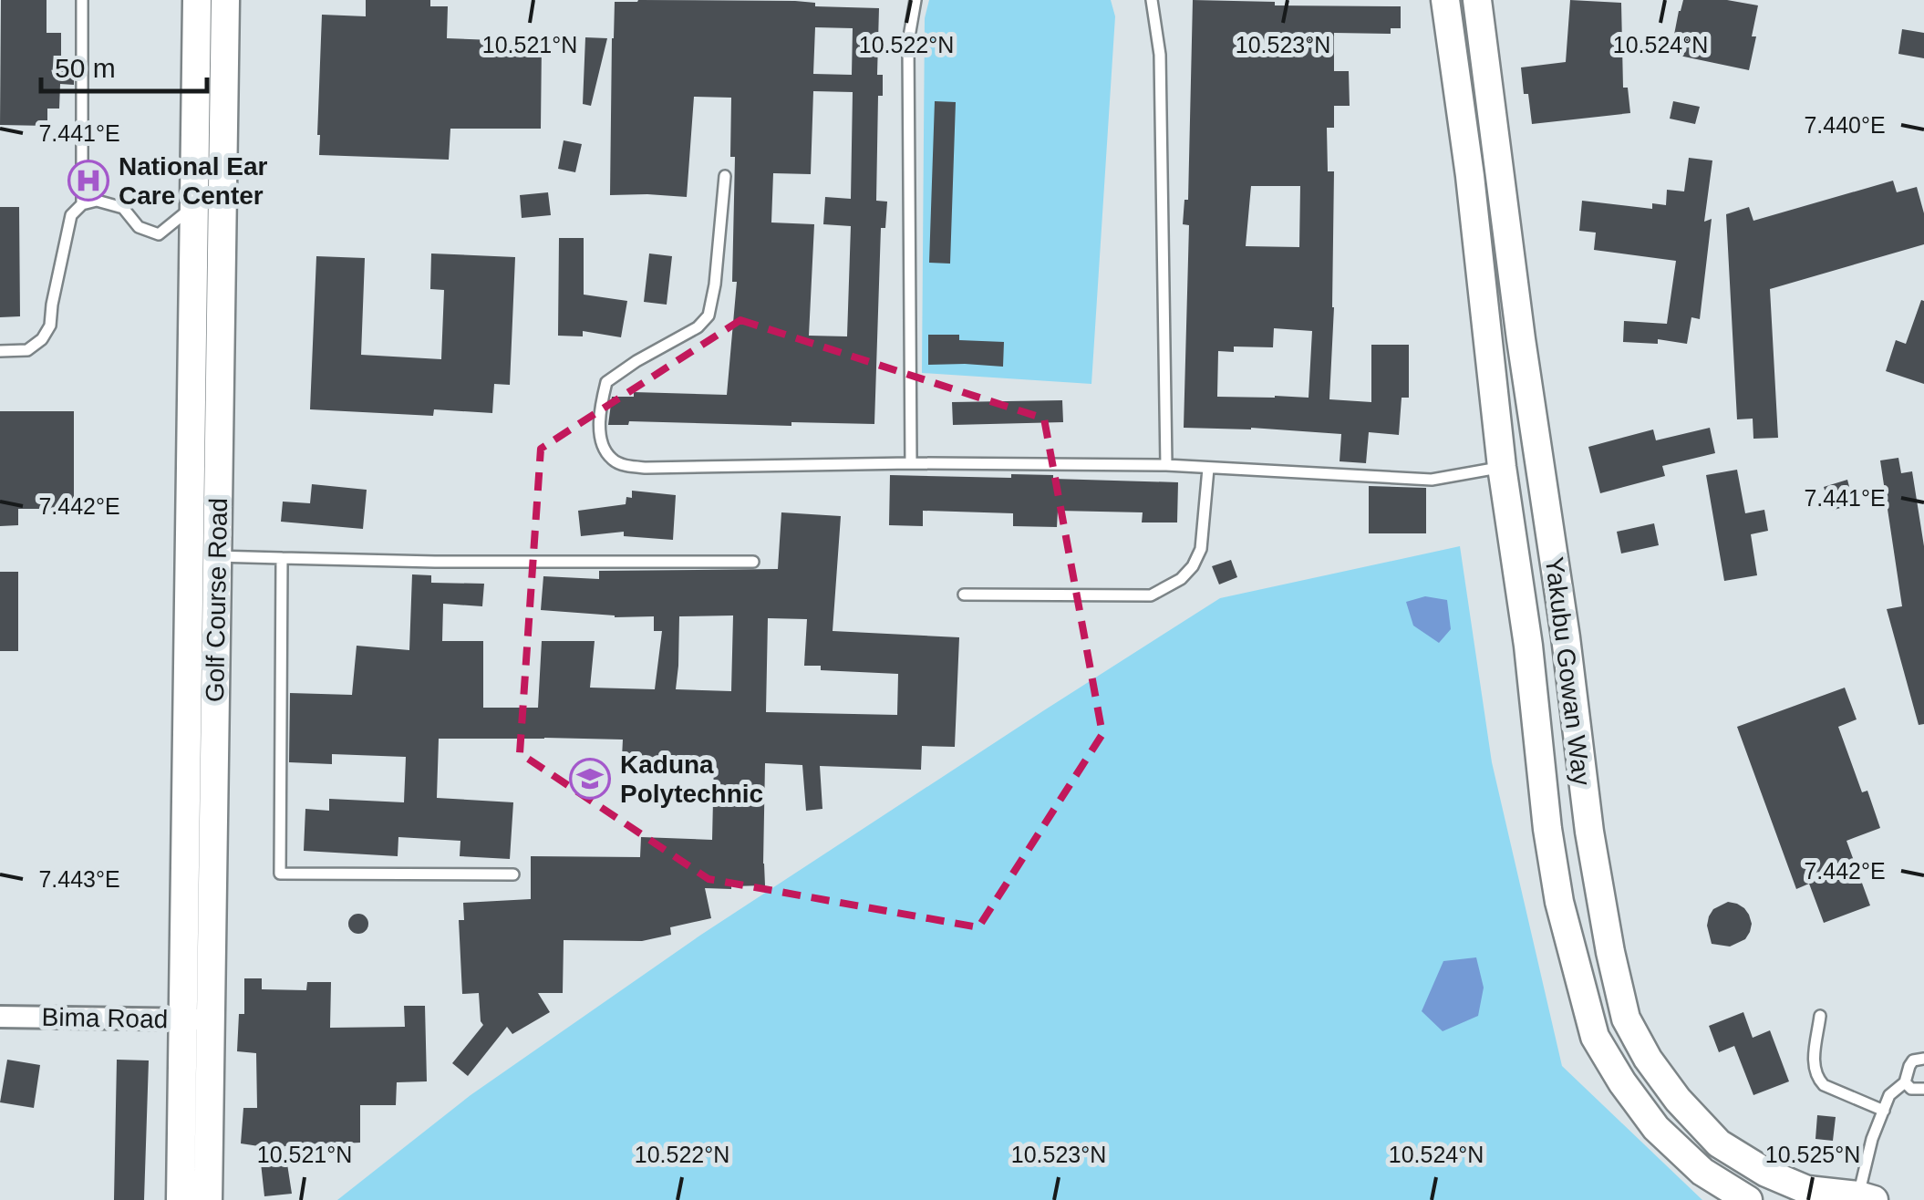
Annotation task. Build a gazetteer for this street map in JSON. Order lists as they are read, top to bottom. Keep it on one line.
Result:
{"streets":{"street":["Golf Course Road","Yakubu Gowan Way","Bima Road"]},"crossings":[["Golf Course Road","Bima Road"]],"places":{"hospital":["National Ear Care Center"],"school or university":["Kaduna Polytechnic"]},"scale_bar":"50 m","coordinates":["10.521°N","10.522°N","10.523°N","10.524°N","7.440°E","7.441°E","7.442°E","7.443°E","10.525°N"]}
